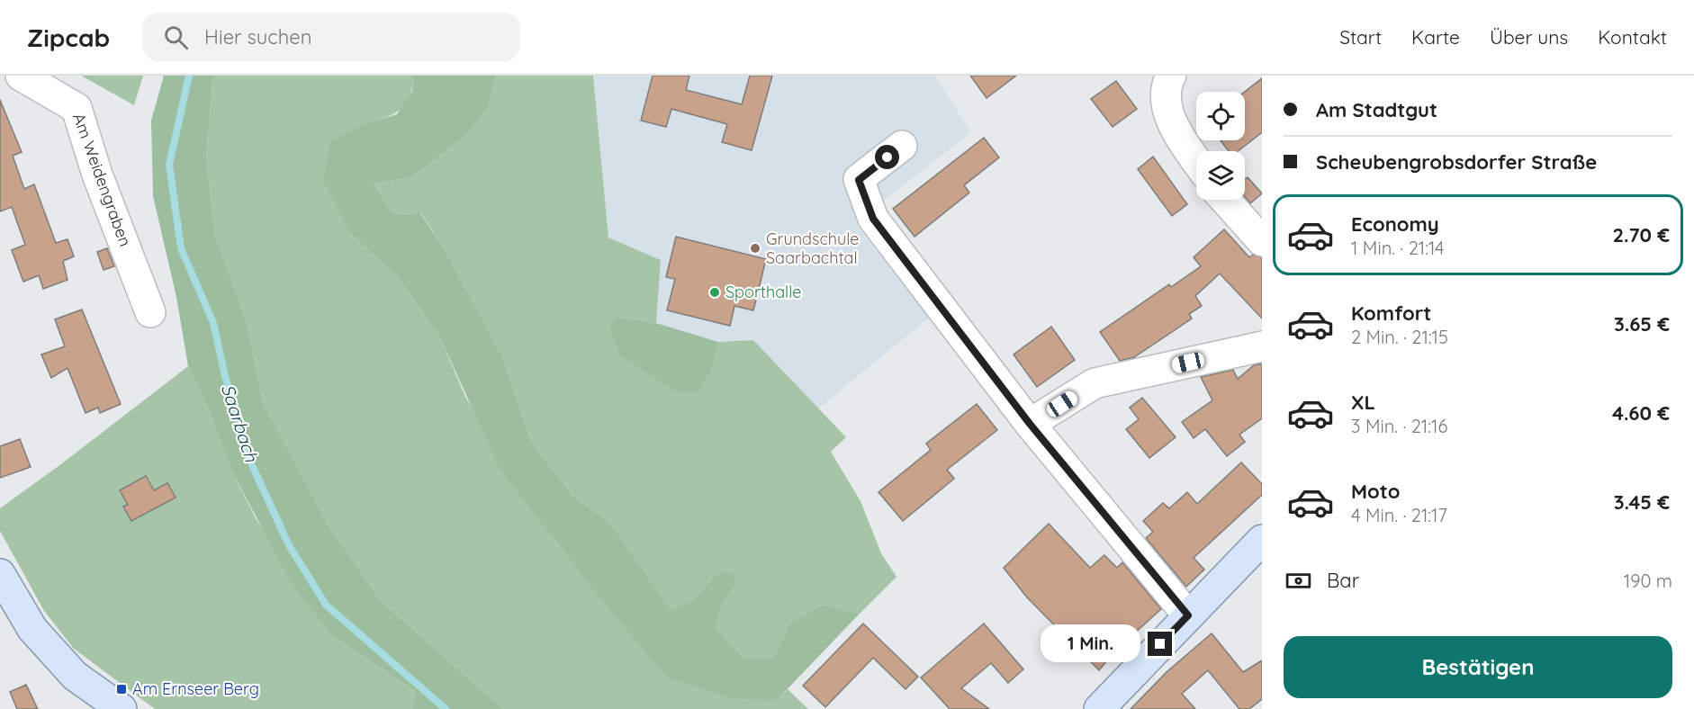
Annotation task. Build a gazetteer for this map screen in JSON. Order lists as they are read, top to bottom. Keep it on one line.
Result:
{"streets":{"street":["Am Weidengraben"]},"water":["Saarbach"],"places":{"other":["Grundschule Saarbachtal","Sporthalle"],"transit":["Am Ernseer Berg"]},"page":{"header":"Zipcab","search":"Hier suchen","nav":["Start","Karte","Über uns","Kontakt"],"banner":["Am Stadtgut","Scheubengrobsdorfer Straße"],"list":[{"name":"Economy","note":"1 Min. · 21:14","value":"2.70 €"},{"name":"Komfort","note":"2 Min. · 21:15","value":"3.65 €"},{"name":"XL","note":"3 Min. · 21:16","value":"4.60 €"},{"name":"Moto","note":"4 Min. · 21:17","value":"3.45 €"}],"pay":["Bar","190 m"],"bubble":"1 Min.","buttons":"Bestätigen"}}
